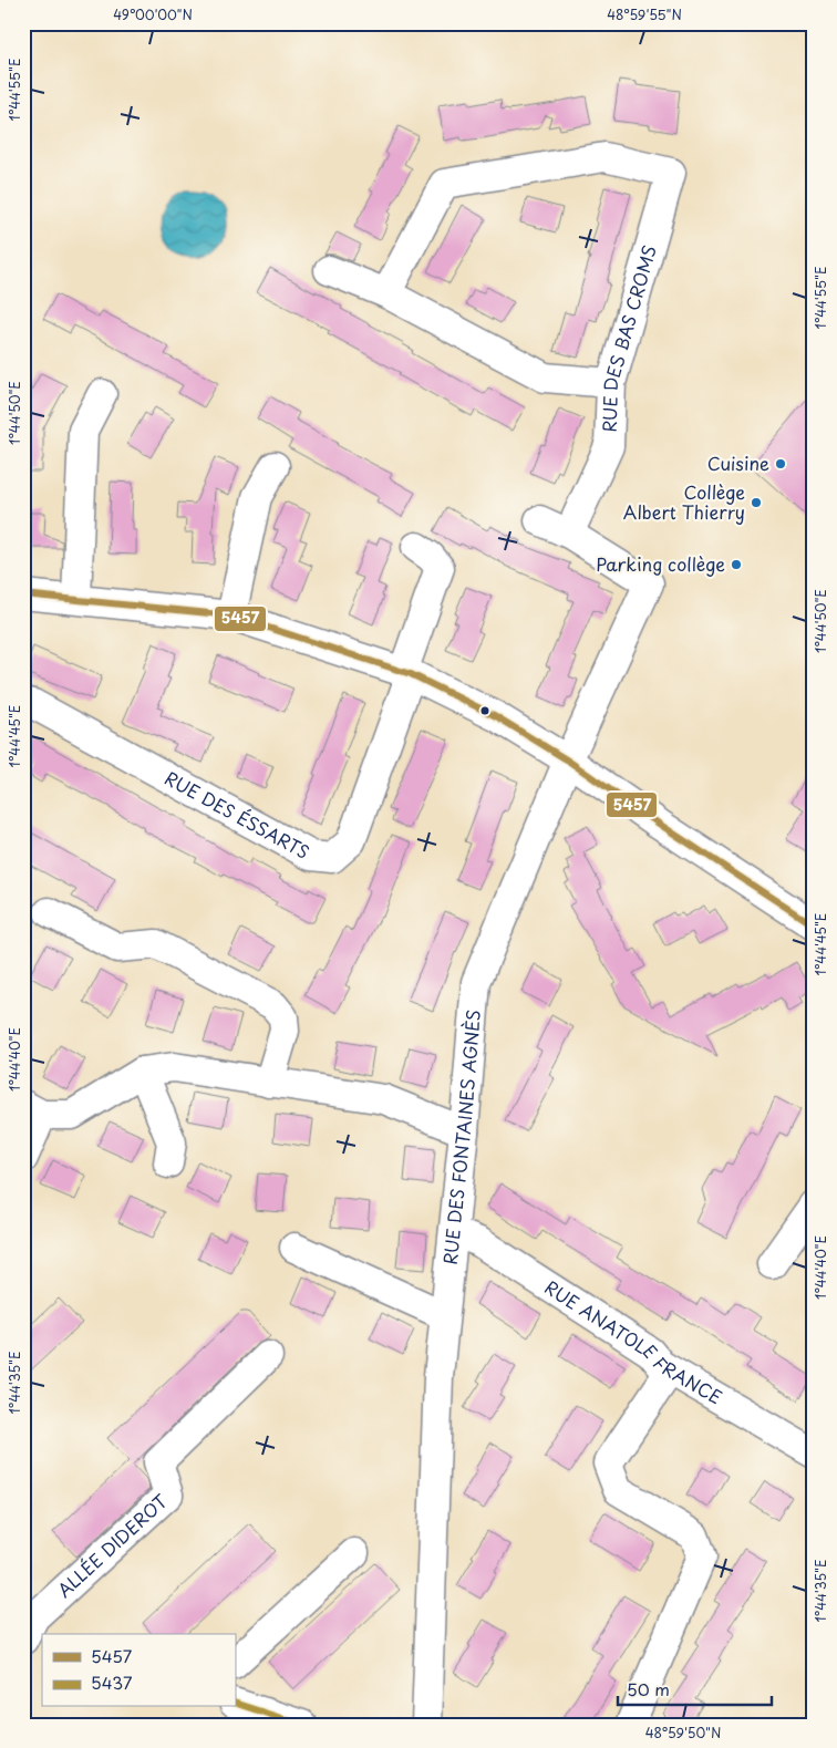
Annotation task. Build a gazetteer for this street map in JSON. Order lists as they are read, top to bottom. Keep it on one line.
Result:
{"streets":{"street":["RUE DES BAS CROMS","RUE DES ÉSSARTS","RUE DES FONTAINES AGNÈS","RUE ANATOLE FRANCE","ALLÉE DIDEROT"]},"crossings":[["RUE DES BAS CROMS","RUE DES FONTAINES AGNÈS"],["RUE DES FONTAINES AGNÈS","RUE ANATOLE FRANCE"]],"places":["Cuisine","Collège Albert Thierry","Parking collège"],"lines":["transit line 5457","transit line 5437"],"legend":["5457","5437"],"scale_bar":"50 m","coordinates":["49°00'00\"N","48°59'55\"N","1°44'55\"E","1°44'50\"E","1°44'45\"E","1°44'40\"E","1°44'35\"E","48°59'50\"N"]}
